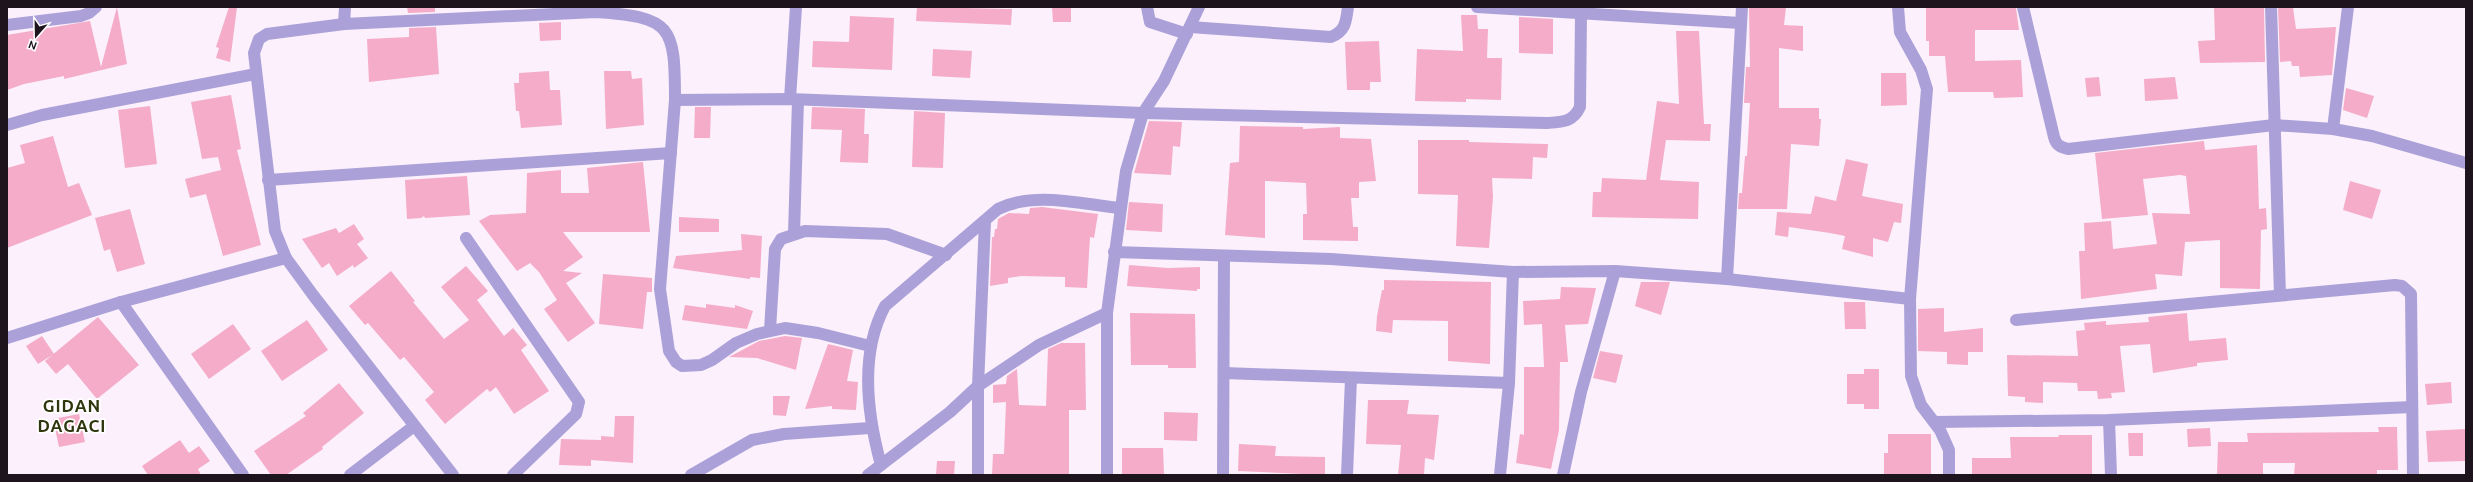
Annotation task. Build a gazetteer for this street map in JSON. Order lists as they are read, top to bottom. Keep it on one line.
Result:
{"districts":["GIDAN DAGACI"],"north":"bottom"}
